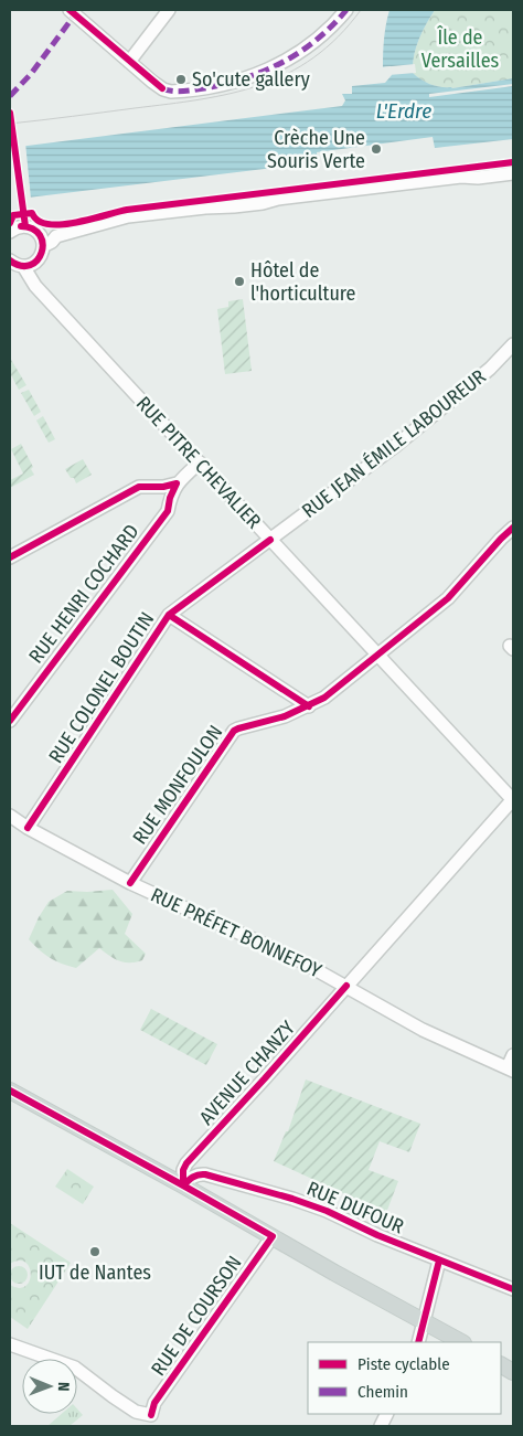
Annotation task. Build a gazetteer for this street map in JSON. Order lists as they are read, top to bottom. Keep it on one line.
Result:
{"streets":{"street":["RUE JEAN ÉMILE LABOUREUR","RUE PITRE CHEVALIER","RUE HENRI COCHARD","RUE COLONEL BOUTIN","RUE MONFOULON","RUE PRÉFET BONNEFOY","AVENUE CHANZY","RUE DUFOUR","RUE DE COURSON"]},"crossings":[["RUE JEAN ÉMILE LABOUREUR","RUE PITRE CHEVALIER"],["RUE JEAN ÉMILE LABOUREUR","RUE COLONEL BOUTIN"],["RUE PITRE CHEVALIER","RUE HENRI COCHARD"],["RUE PITRE CHEVALIER","RUE COLONEL BOUTIN"],["RUE PITRE CHEVALIER","RUE MONFOULON"],["RUE PITRE CHEVALIER","AVENUE CHANZY"],["RUE COLONEL BOUTIN","RUE PRÉFET BONNEFOY"],["RUE MONFOULON","RUE PRÉFET BONNEFOY"],["RUE PRÉFET BONNEFOY","AVENUE CHANZY"],["AVENUE CHANZY","RUE DUFOUR"]],"water":["L'Erdre"],"parks":["Île de Versailles"],"places":["So'cute gallery","Crèche Une Souris Verte","Hôtel de l'horticulture","IUT de Nantes"],"legend":["Piste cyclable","Chemin"],"north":"right"}
